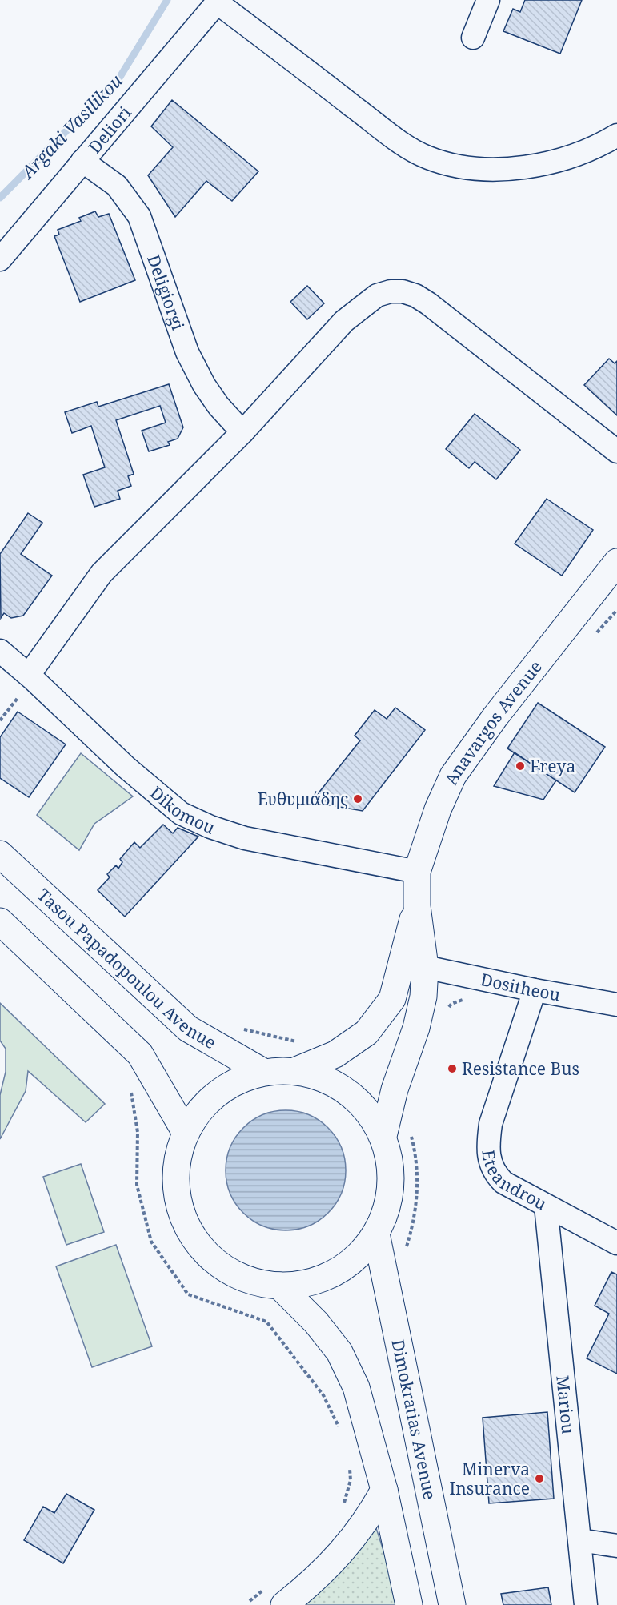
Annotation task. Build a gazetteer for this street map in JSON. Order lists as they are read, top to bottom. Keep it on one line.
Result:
{"streets":{"main road":["Anavargos Avenue","Tasou Papadopoulou Avenue","Dimokratias Avenue"],"street":["Deliori","Deligiorgi","Dikomou","Dositheou","Eteandrou","Mariou"]},"crossings":[["Deliori","Deligiorgi"],["Anavargos Avenue","Dikomou"],["Anavargos Avenue","Dositheou"],["Dositheou","Eteandrou"],["Eteandrou","Mariou"]],"water":["Argaki Vasilikou"],"places":["Freya","Ευθυμιάδης","Resistance Bus","Minerva Insurance"]}
